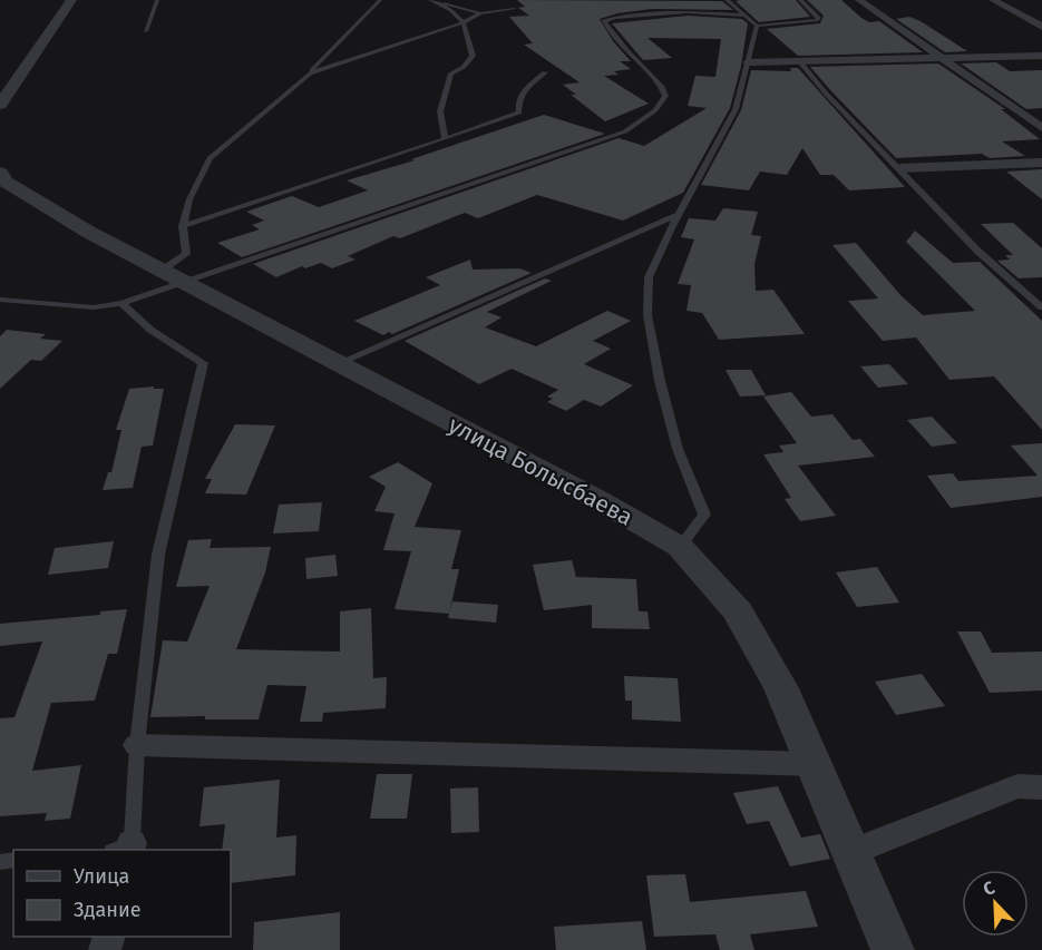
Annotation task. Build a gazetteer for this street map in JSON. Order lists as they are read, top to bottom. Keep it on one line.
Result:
{"streets":{"street":["улица Болысбаева"]},"legend":["Улица","Здание"],"north":"top left"}
